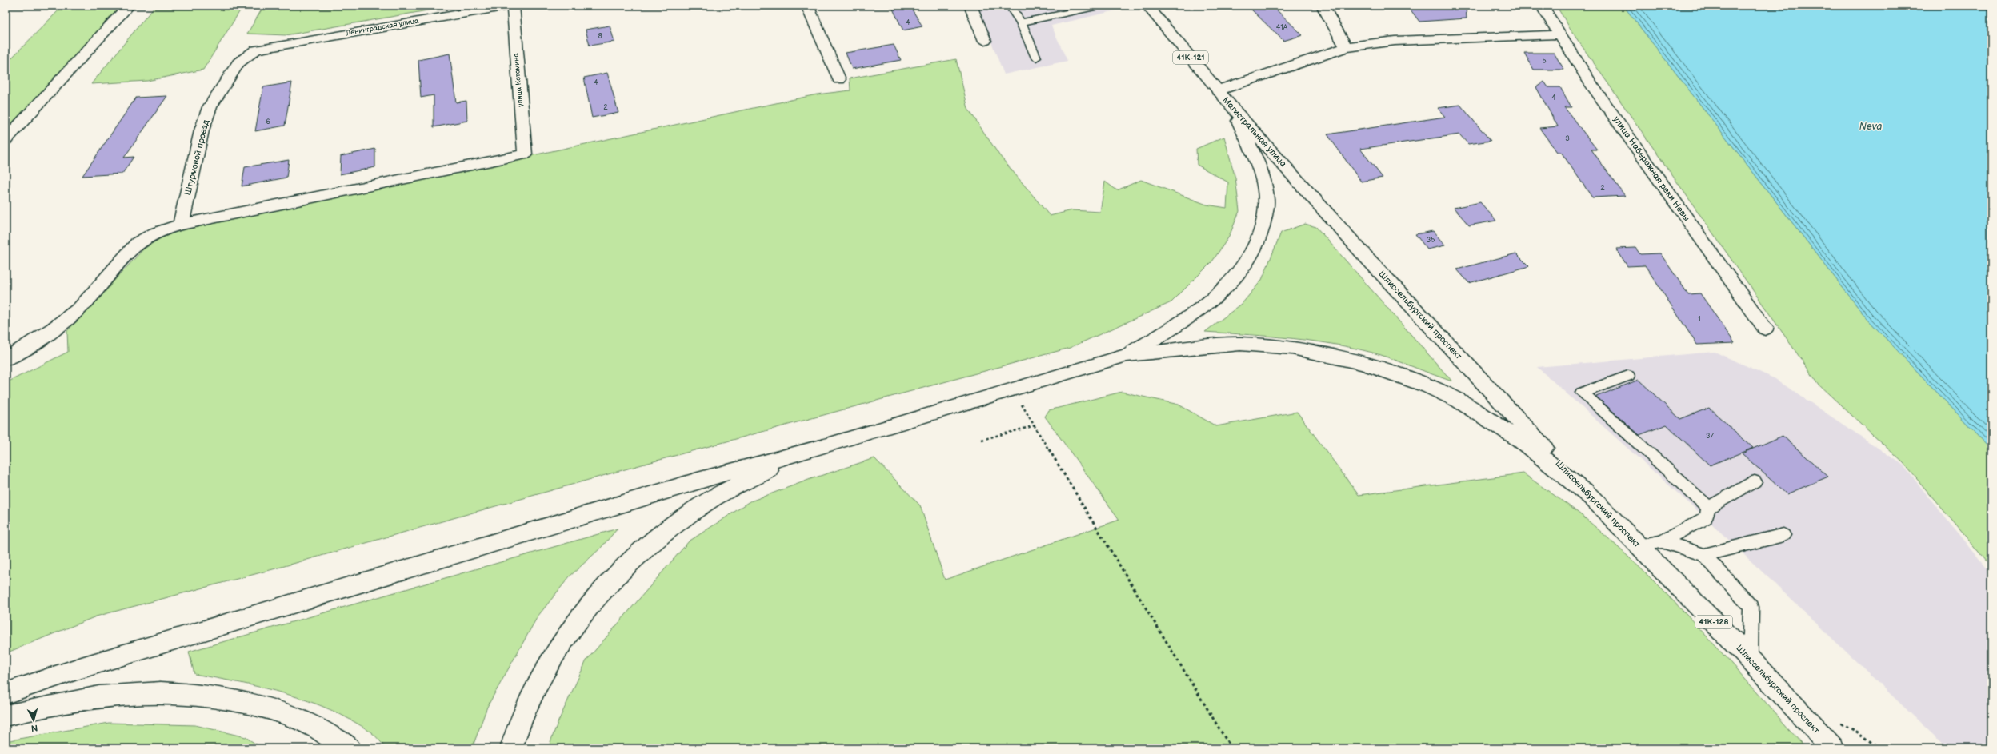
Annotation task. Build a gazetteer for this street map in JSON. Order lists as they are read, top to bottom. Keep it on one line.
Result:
{"streets":{"main road":["Ленинградская улица","41К-121","улица Котомина","Магистральная улица","Штурмовой проезд","улица Набережная реки Невы","Шлиссельбургский проспект","41К-128"]},"crossings":[["Ленинградская улица","Штурмовой проезд"],["улица Котомина","Штурмовой проезд"],["Магистральная улица","Шлиссельбургский проспект"]],"water":["Neva"],"house_numbers":["4","41А","8","5","4","4","2","6","3","2","35","1","37"],"north":"bottom"}
